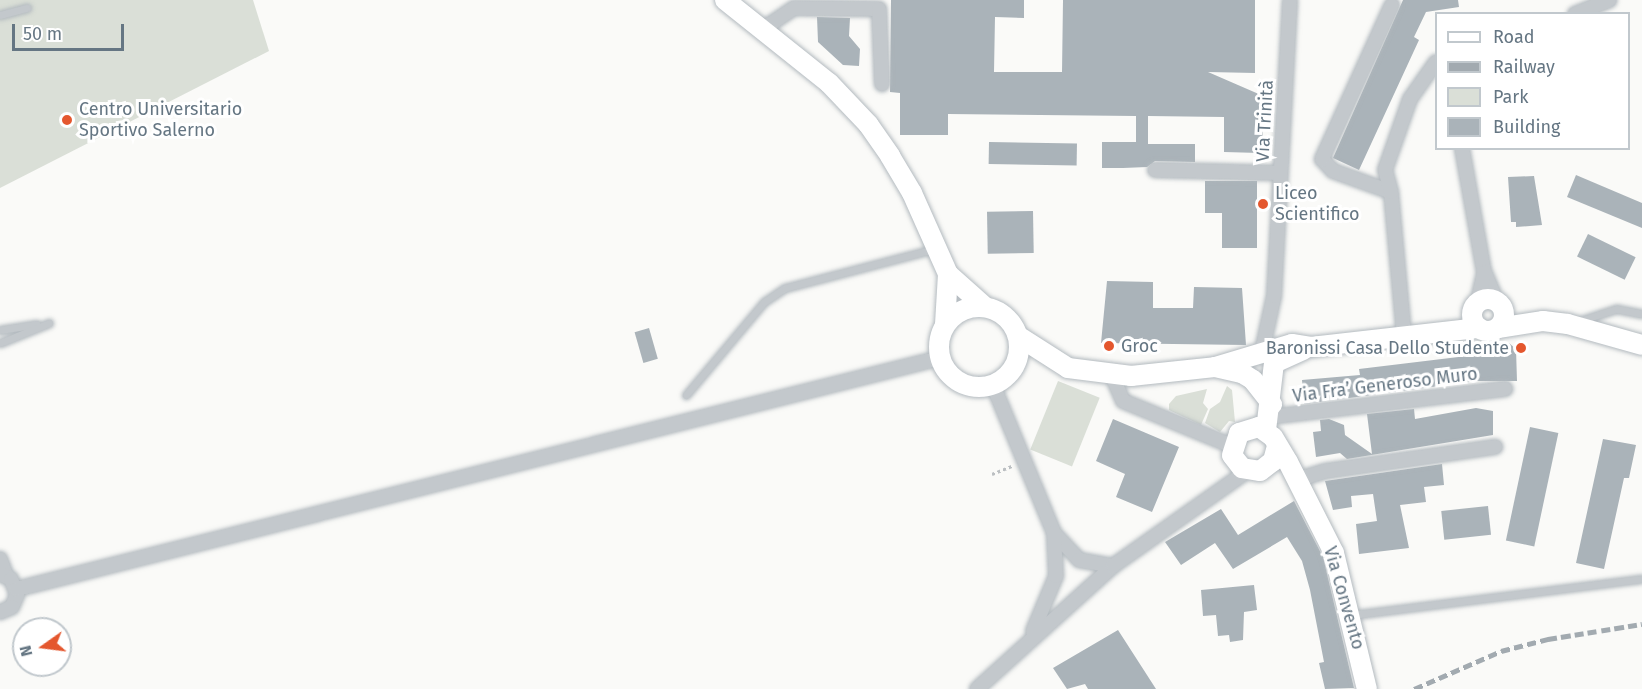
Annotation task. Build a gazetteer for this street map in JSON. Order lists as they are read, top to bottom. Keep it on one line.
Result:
{"streets":{"street":["Via Trinità","Via Fra’ Generoso Muro","Via Convento"]},"crossings":[["Via Fra’ Generoso Muro","Via Convento"]],"places":["Centro Universitario Sportivo Salerno","Liceo Scientifico","Groc","Baronissi Casa Dello Studente"],"legend":["Road","Railway","Park","Building"],"scale_bar":"50 m","north":"left"}
